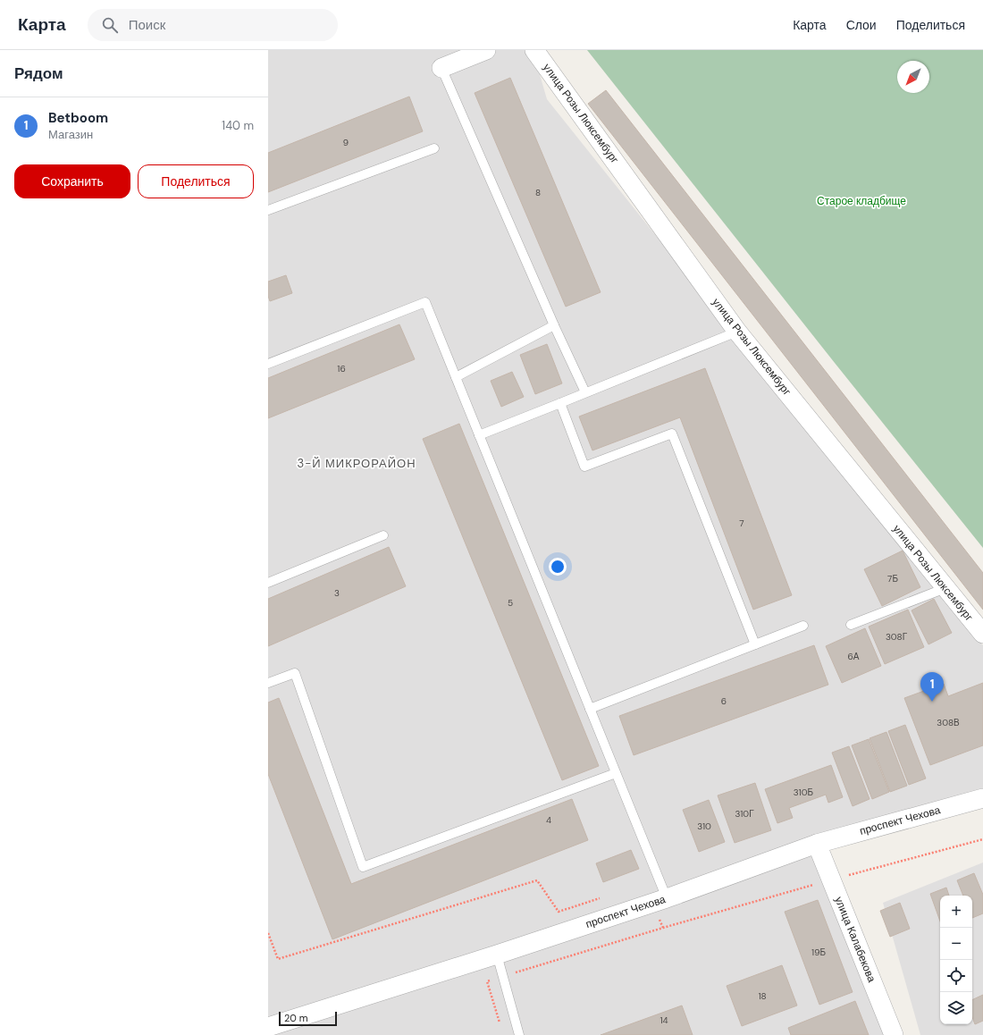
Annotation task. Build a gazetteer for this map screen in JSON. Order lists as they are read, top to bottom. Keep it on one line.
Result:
{"streets":{"street":["улица Розы Люксембург","проспект Чехова","улица Калабекова"]},"crossings":[["проспект Чехова","улица Калабекова"]],"districts":["3-Й МИКРОРАЙОН"],"parks":["Старое кладбище"],"house_numbers":["9","8","16","7","7Б","3","5","308Г","6А","6","308В","310Б","310Г","4","310","19Б","18","14"],"scale_bar":"20 m","north":"bottom left","page":{"header":"Карта","search":"Поиск","nav":["Карта","Слои","Поделиться"],"heading":"Рядом","list":[{"mark":"1","name":"Betboom","note":"Магазин","value":"140 m"}],"buttons":["Сохранить","Поделиться"],"pins":"1","map_buttons":["+","−"],"scale":"20 m"}}
